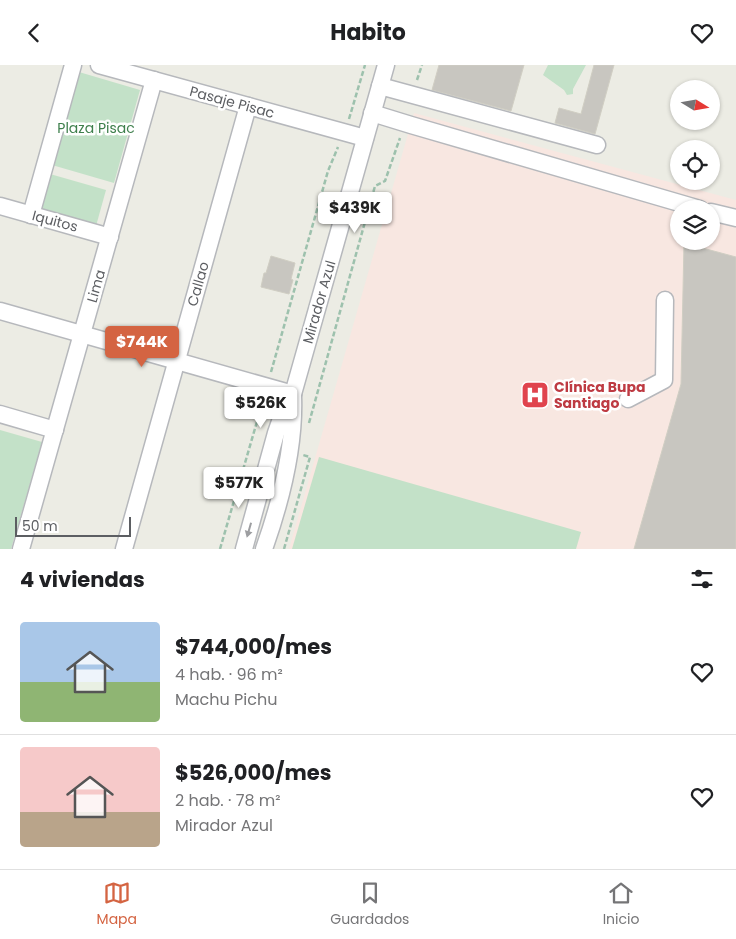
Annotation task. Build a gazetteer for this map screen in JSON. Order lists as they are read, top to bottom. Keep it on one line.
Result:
{"streets":{"street":["Pasaje Pisac","Iquitos","Callao","Lima","Mirador Azul"]},"crossings":[["Pasaje Pisac","Callao"],["Pasaje Pisac","Lima"],["Pasaje Pisac","Mirador Azul"],["Iquitos","Lima"]],"parks":["Plaza Pisac"],"places":{"hospital":["Clínica Bupa Santiago"]},"scale_bar":"50 m","north":"right","page":{"header":"Habito","price":["$439K","$744K","$526K","$577K"],"scale":"50 m","heading":"4 viviendas","list":[{"name":"$744,000/mes","note":"4 hab. · 96 m² · Machu Pichu"},{"name":"$526,000/mes","note":"2 hab. · 78 m² · Mirador Azul"}],"tabs":["Mapa","Guardados","Inicio"]}}
